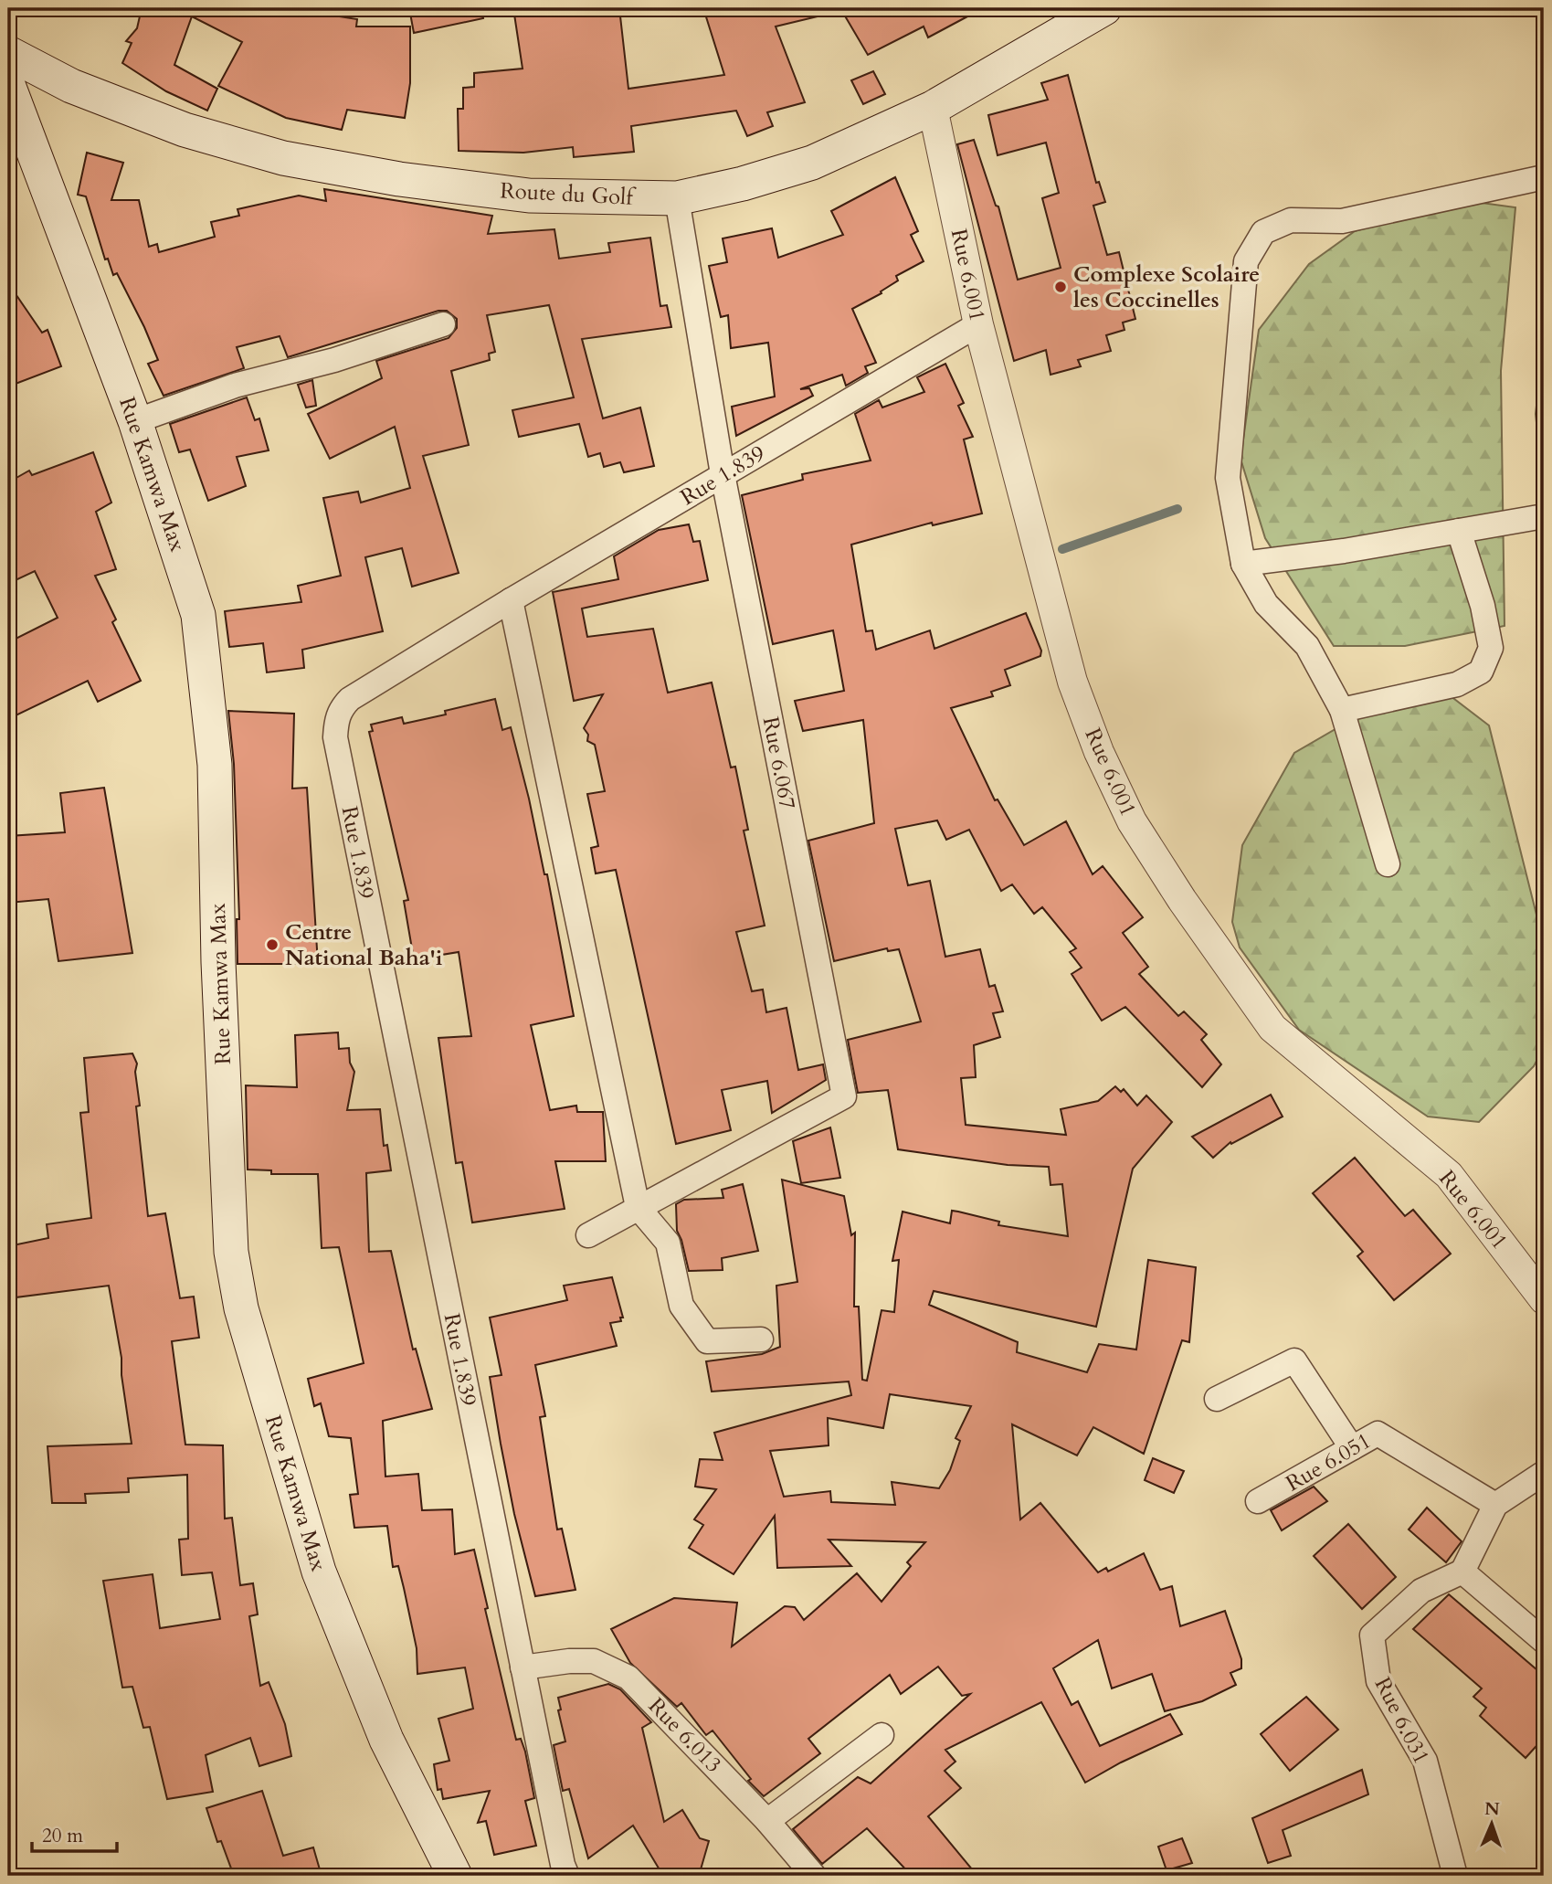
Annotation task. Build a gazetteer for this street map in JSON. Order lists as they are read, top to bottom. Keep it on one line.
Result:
{"streets":{"main road":["Route du Golf","Rue Kamwa Max"],"street":["Rue 6.001","Rue 1.839","Rue 6.067","Rue 6.051","Rue 6.031","Rue 6.013"]},"crossings":[["Route du Golf","Rue 6.001"],["Route du Golf","Rue 6.067"],["Rue 6.001","Rue 1.839"],["Rue 1.839","Rue 6.067"],["Rue 1.839","Rue 6.013"]],"places":["Complexe Scolaire les Coccinelles","Centre National Baha'i"],"scale_bar":"20 m","north":"top"}
